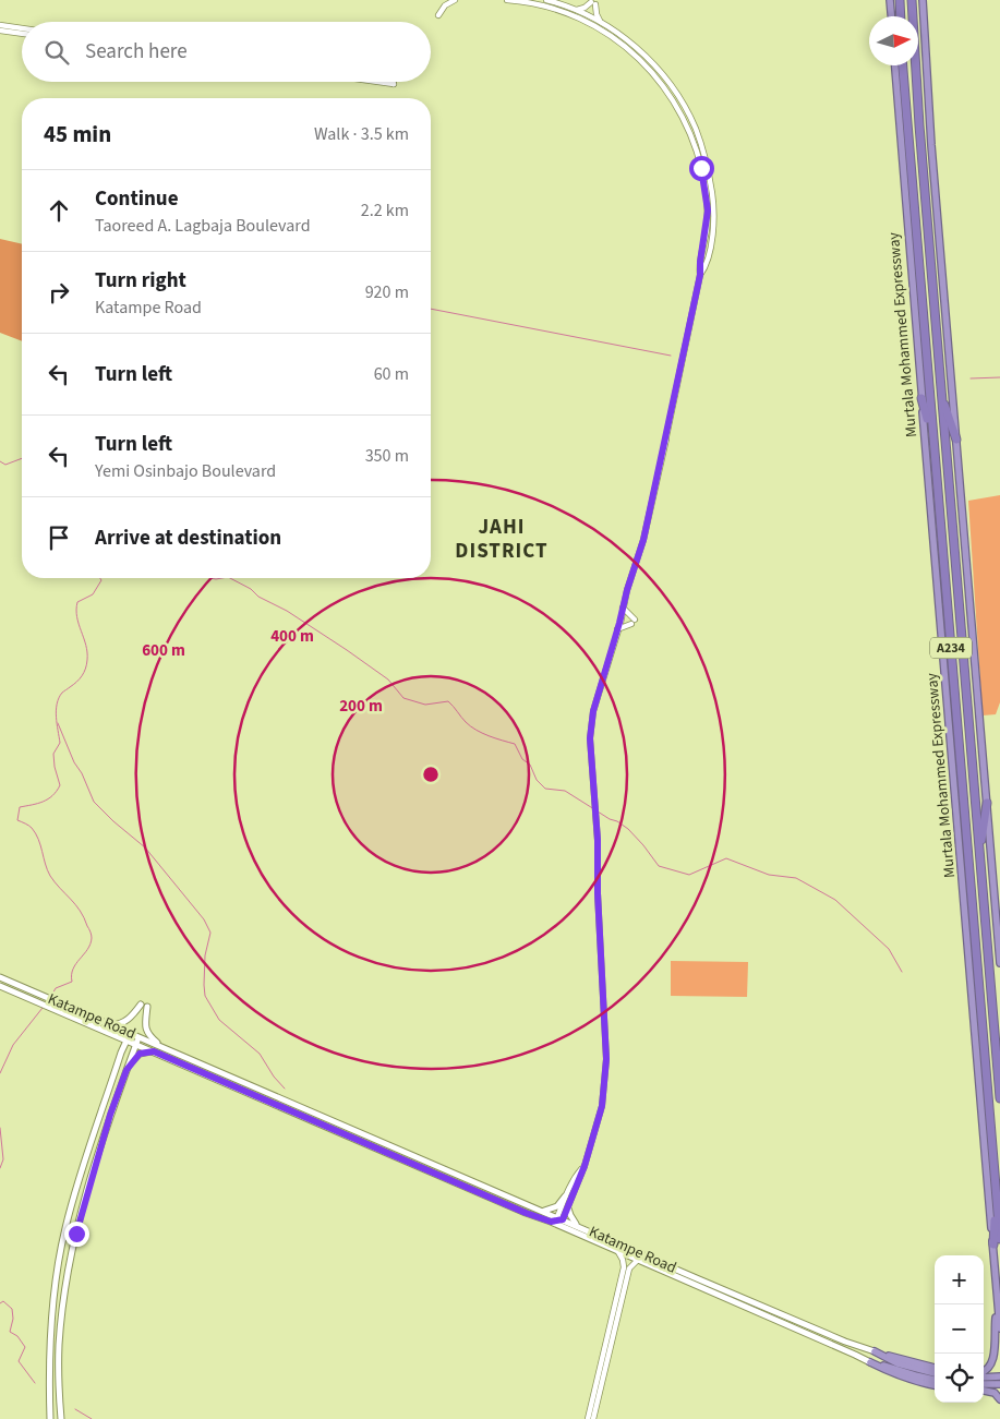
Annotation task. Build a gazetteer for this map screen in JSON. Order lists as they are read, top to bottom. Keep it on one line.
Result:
{"streets":{"highway":["Murtala Mohammed Expressway","A234"],"main road":["Katampe Road"]},"districts":["JAHI DISTRICT"],"north":"right","page":{"search":"Search here","heading":["45 min","Walk · 3.5 km"],"list":[["Continue","Taoreed A. Lagbaja Boulevard","2.2 km"],["Turn right","Katampe Road","920 m"],["Turn left","60 m"],["Turn left","Yemi Osinbajo Boulevard","350 m"],"Arrive at destination"],"map_buttons":["+","−"]},"rings":["400 m","600 m","200 m"]}
